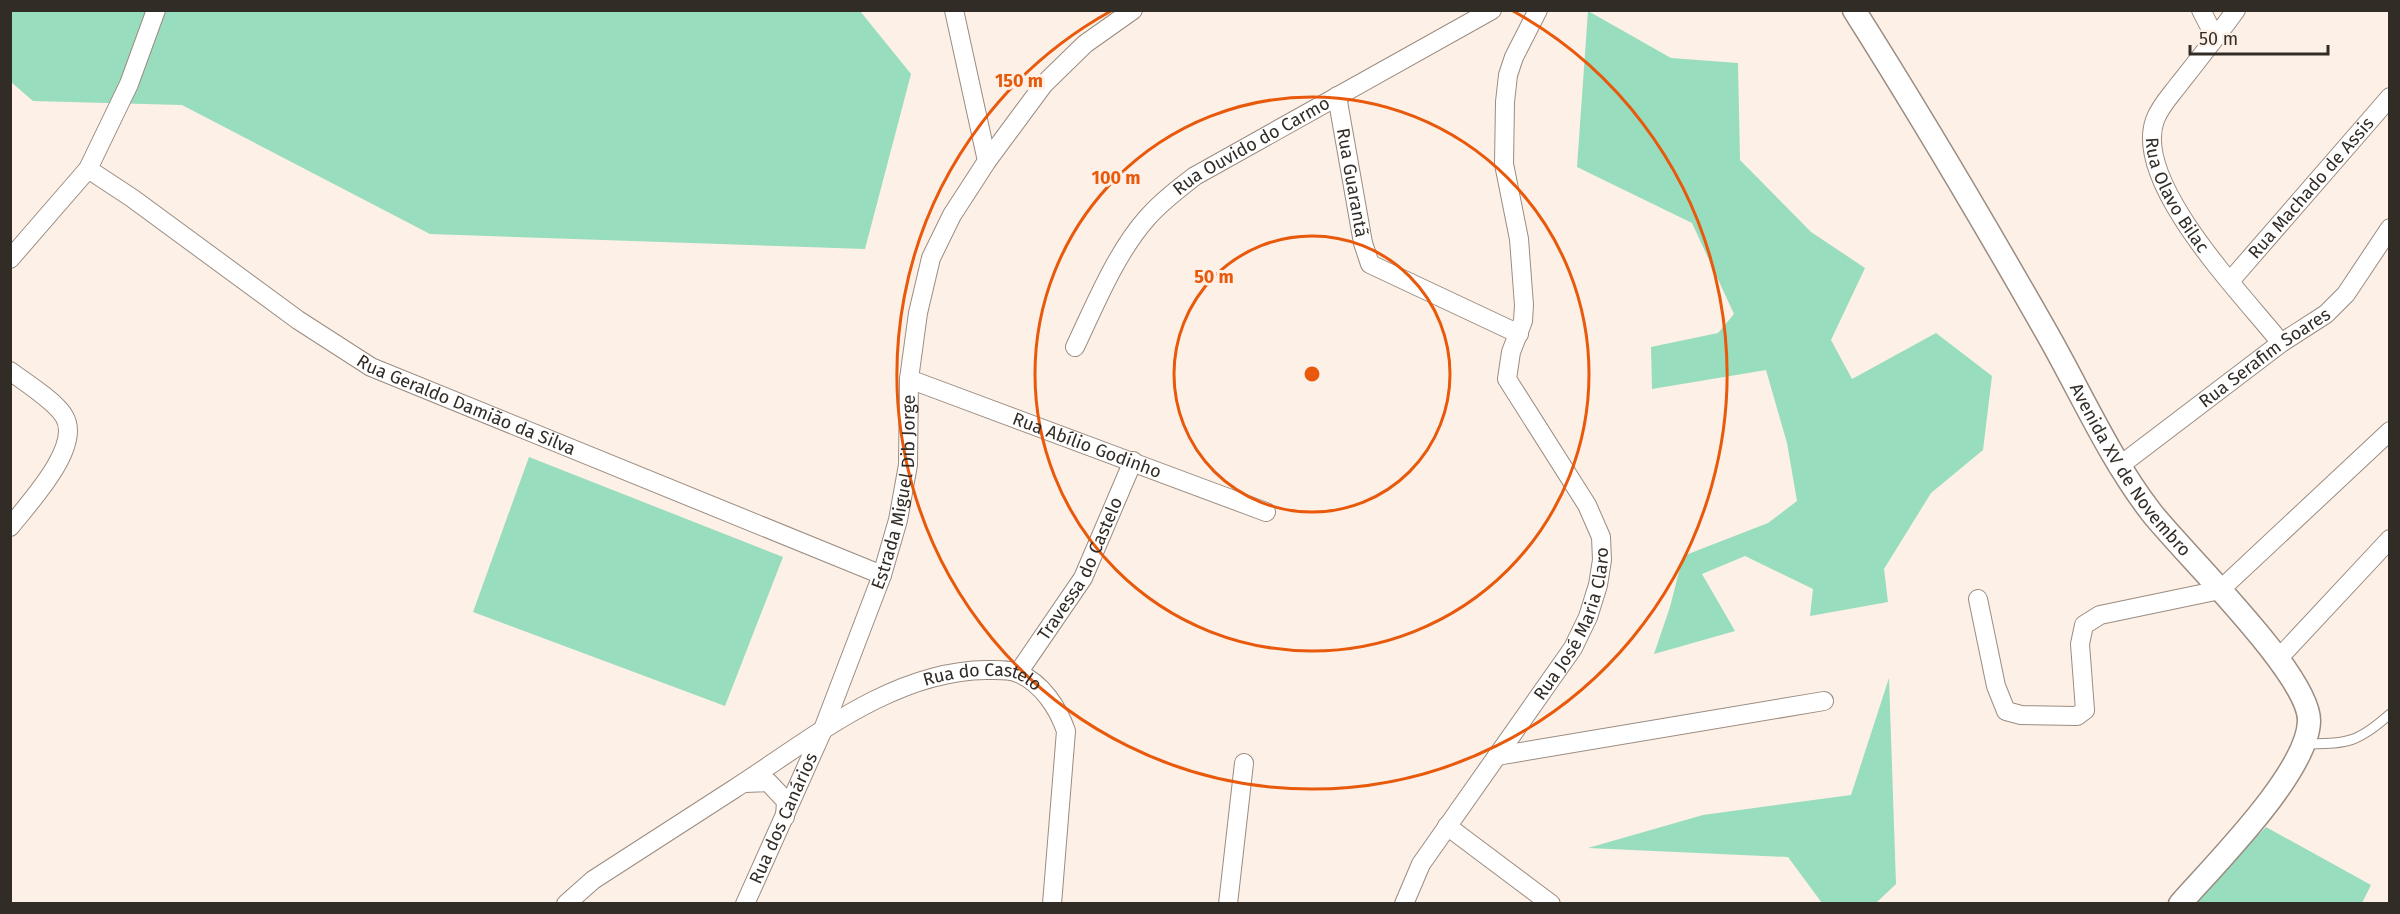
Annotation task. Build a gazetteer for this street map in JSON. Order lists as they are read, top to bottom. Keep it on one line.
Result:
{"streets":{"street":["Rua Ouvido do Carmo","Rua Guarantã","Rua Machado de Assis","Rua Olavo Bilac","Rua Serafim Soares","Rua Geraldo Damião da Silva","Rua Abílio Godinho","Avenida XV de Novembro","Estrada Miguel Dib Jorge","Travessa do Castelo","Rua José Maria Claro","Rua do Castelo","Rua dos Canários"]},"crossings":[["Rua Ouvido do Carmo","Rua Guarantã"],["Rua Guarantã","Rua José Maria Claro"],["Rua Machado de Assis","Rua Olavo Bilac"],["Rua Olavo Bilac","Rua Serafim Soares"],["Rua Serafim Soares","Avenida XV de Novembro"],["Rua Geraldo Damião da Silva","Estrada Miguel Dib Jorge"],["Rua Abílio Godinho","Estrada Miguel Dib Jorge"],["Rua Abílio Godinho","Travessa do Castelo"],["Estrada Miguel Dib Jorge","Rua do Castelo"],["Estrada Miguel Dib Jorge","Rua dos Canários"],["Travessa do Castelo","Rua do Castelo"],["Rua do Castelo","Rua dos Canários"]],"scale_bar":"50 m","rings":["150 m","100 m","50 m"]}
